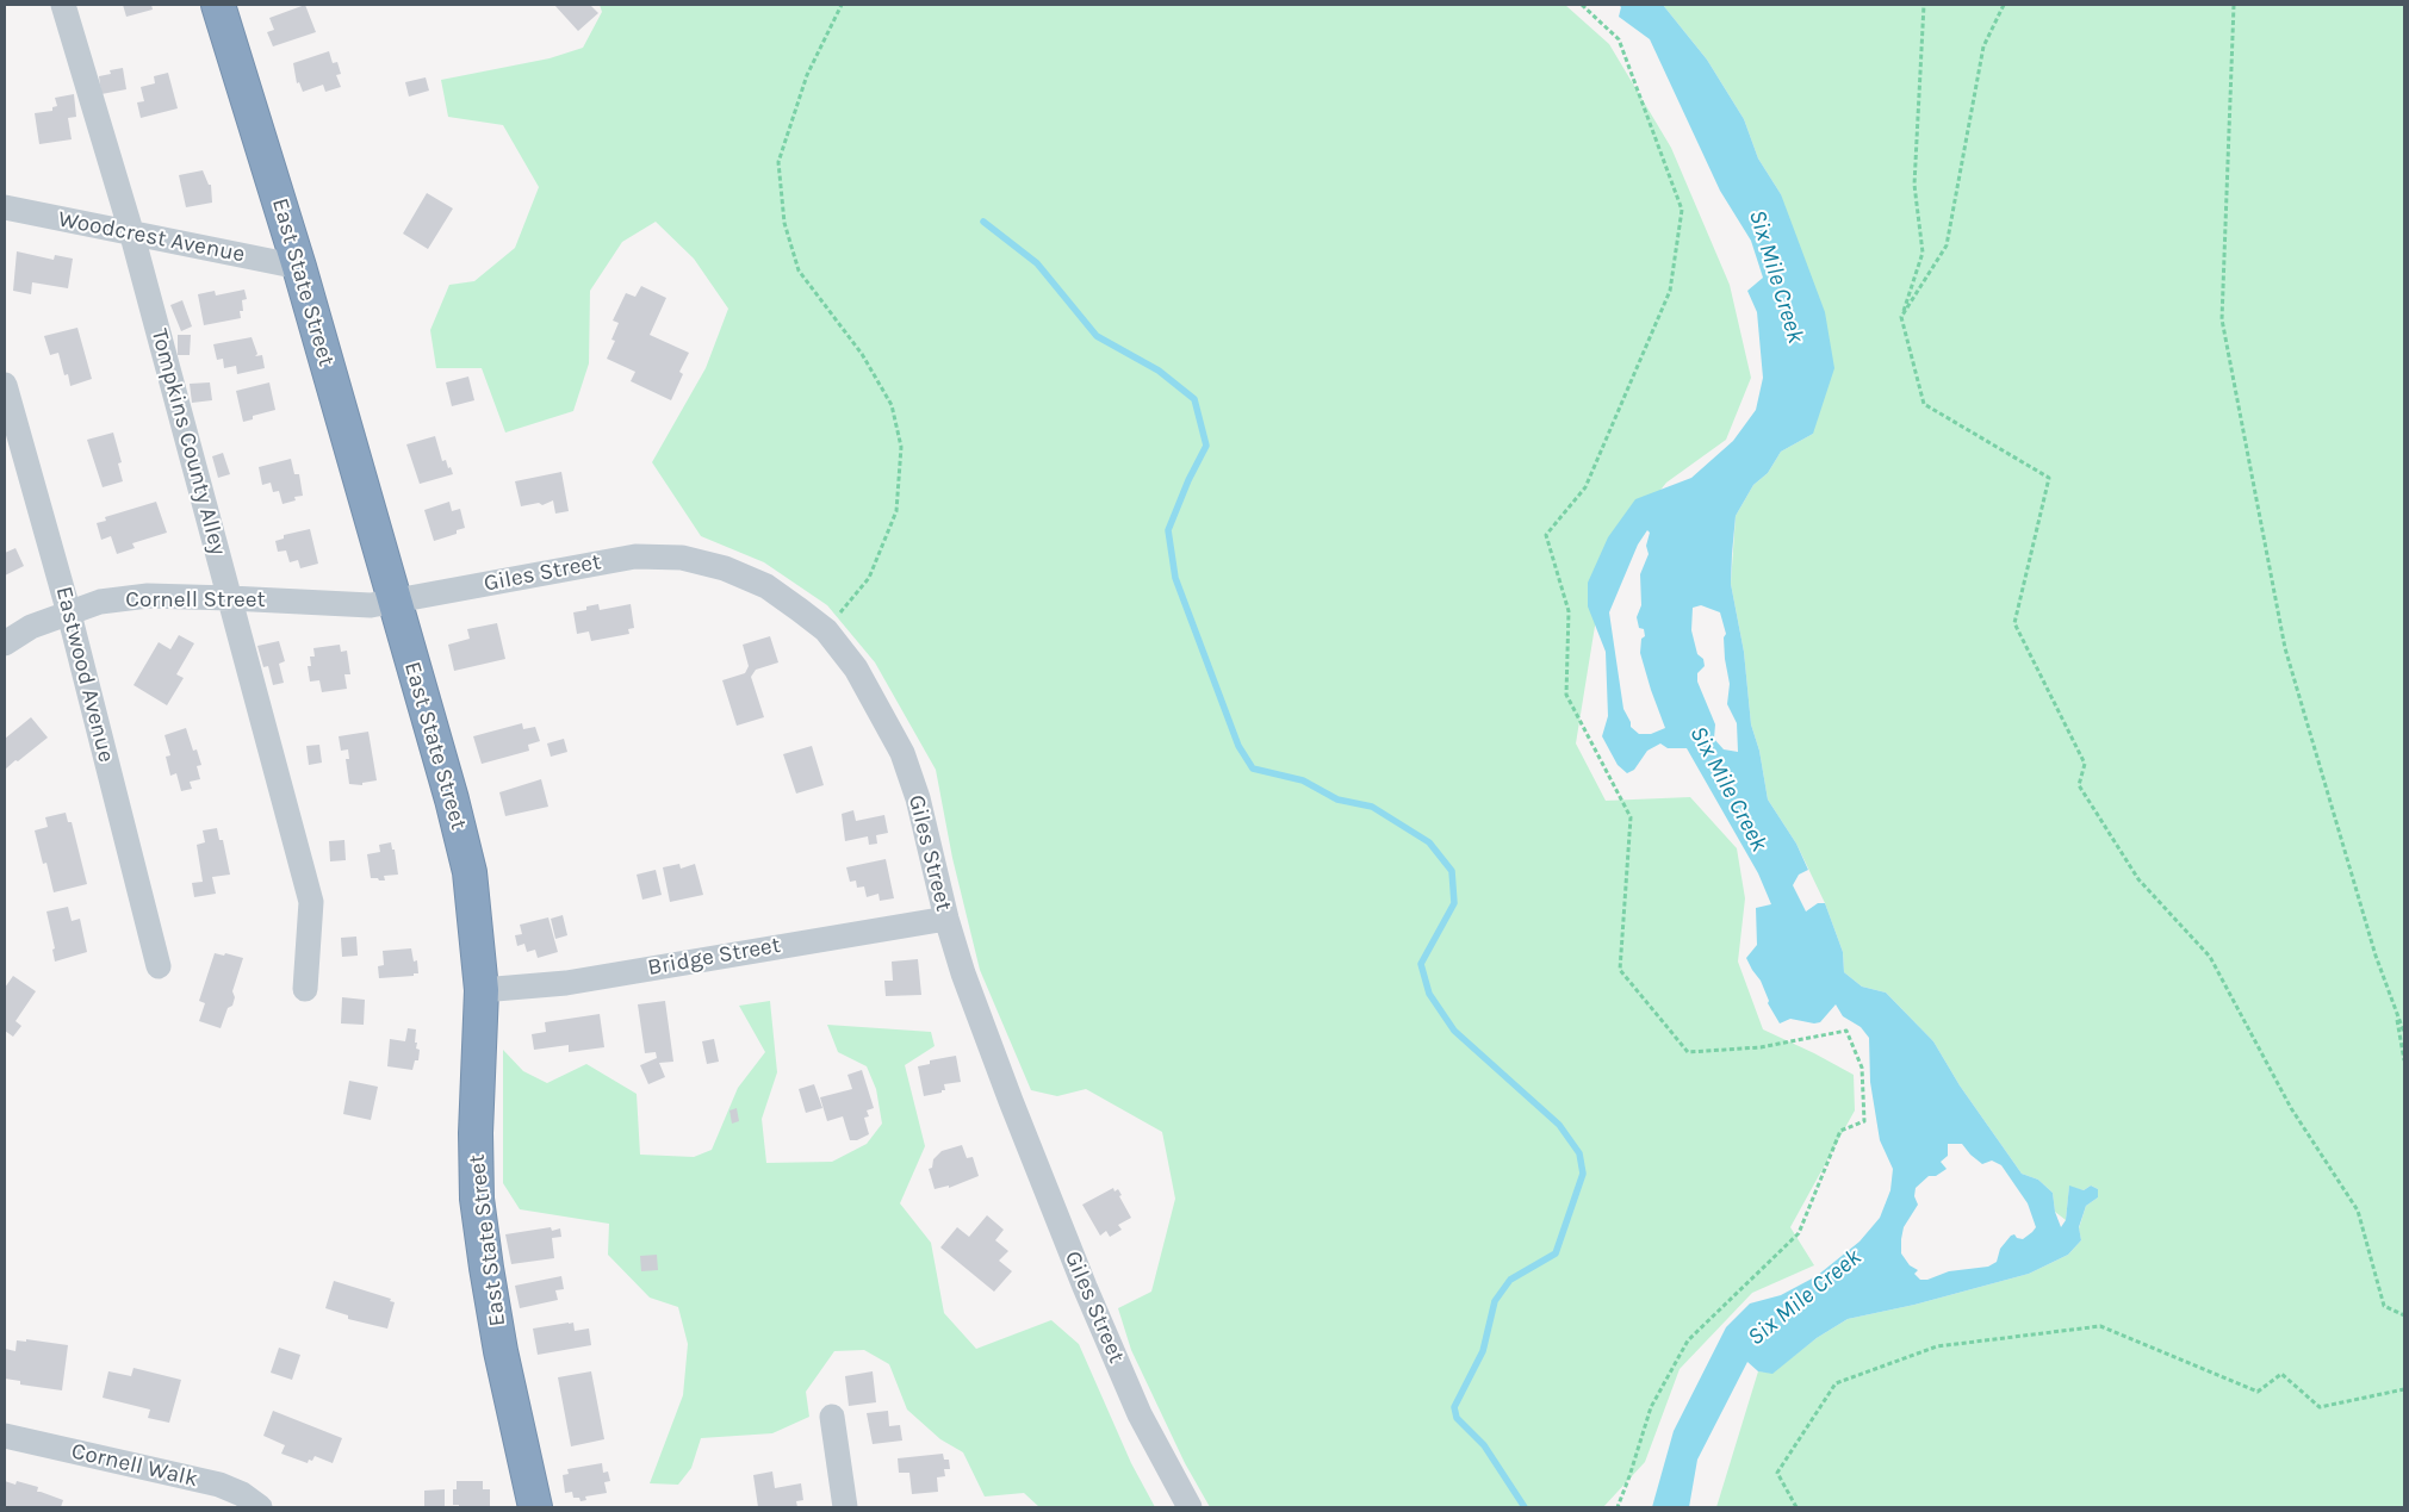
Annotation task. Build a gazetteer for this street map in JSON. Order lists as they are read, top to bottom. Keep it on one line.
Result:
{"streets":{"highway":["East State Street"],"street":["Woodcrest Avenue","Tompkins County Alley","Giles Street","Cornell Street","Eastwood Avenue","Bridge Street","Cornell Walk"]},"crossings":[["Woodcrest Avenue","East State Street"],["Woodcrest Avenue","Tompkins County Alley"],["East State Street","Giles Street"],["East State Street","Cornell Street"],["East State Street","Bridge Street"],["Tompkins County Alley","Cornell Street"],["Giles Street","Cornell Street"],["Giles Street","Bridge Street"],["Cornell Street","Eastwood Avenue"]],"water":["Six Mile Creek"]}
